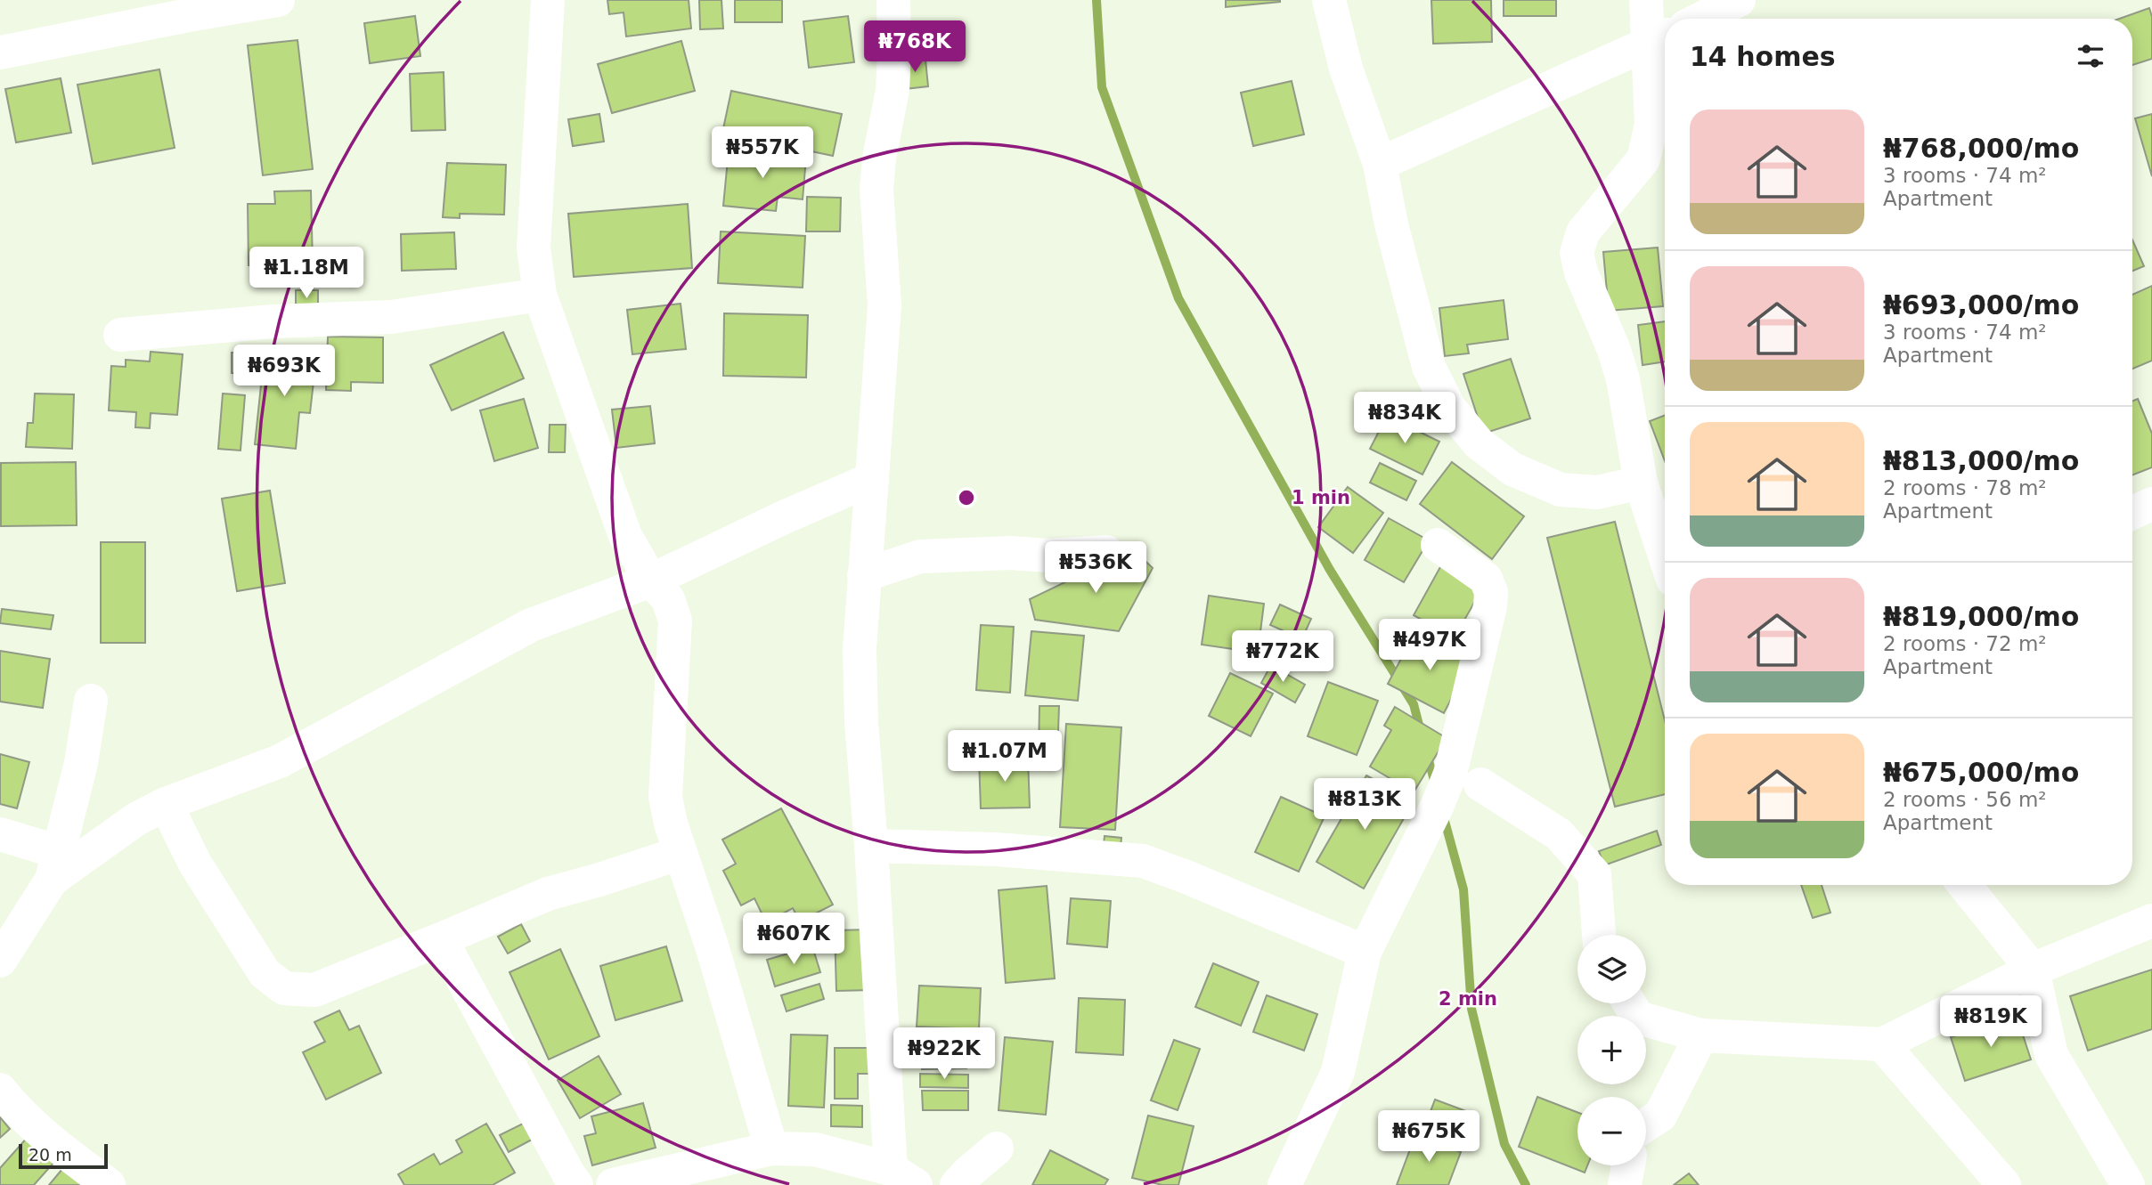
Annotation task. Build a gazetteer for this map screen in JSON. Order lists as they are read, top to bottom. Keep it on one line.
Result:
{"scale_bar":"20 m","page":{"heading":"14 homes","price":["₦768K","₦557K","₦1.18M","₦693K","₦834K","₦536K","₦497K","₦772K","₦1.07M","₦813K","₦607K","₦819K","₦922K","₦675K"],"list":[{"name":"₦768,000/mo","note":"3 rooms · 74 m² · Apartment"},{"name":"₦693,000/mo","note":"3 rooms · 74 m² · Apartment"},{"name":"₦813,000/mo","note":"2 rooms · 78 m² · Apartment"},{"name":"₦819,000/mo","note":"2 rooms · 72 m² · Apartment"},{"name":"₦675,000/mo","note":"2 rooms · 56 m² · Apartment"}],"map_buttons":["+","−"],"scale":"20 m"},"rings":["1 min","2 min"]}
